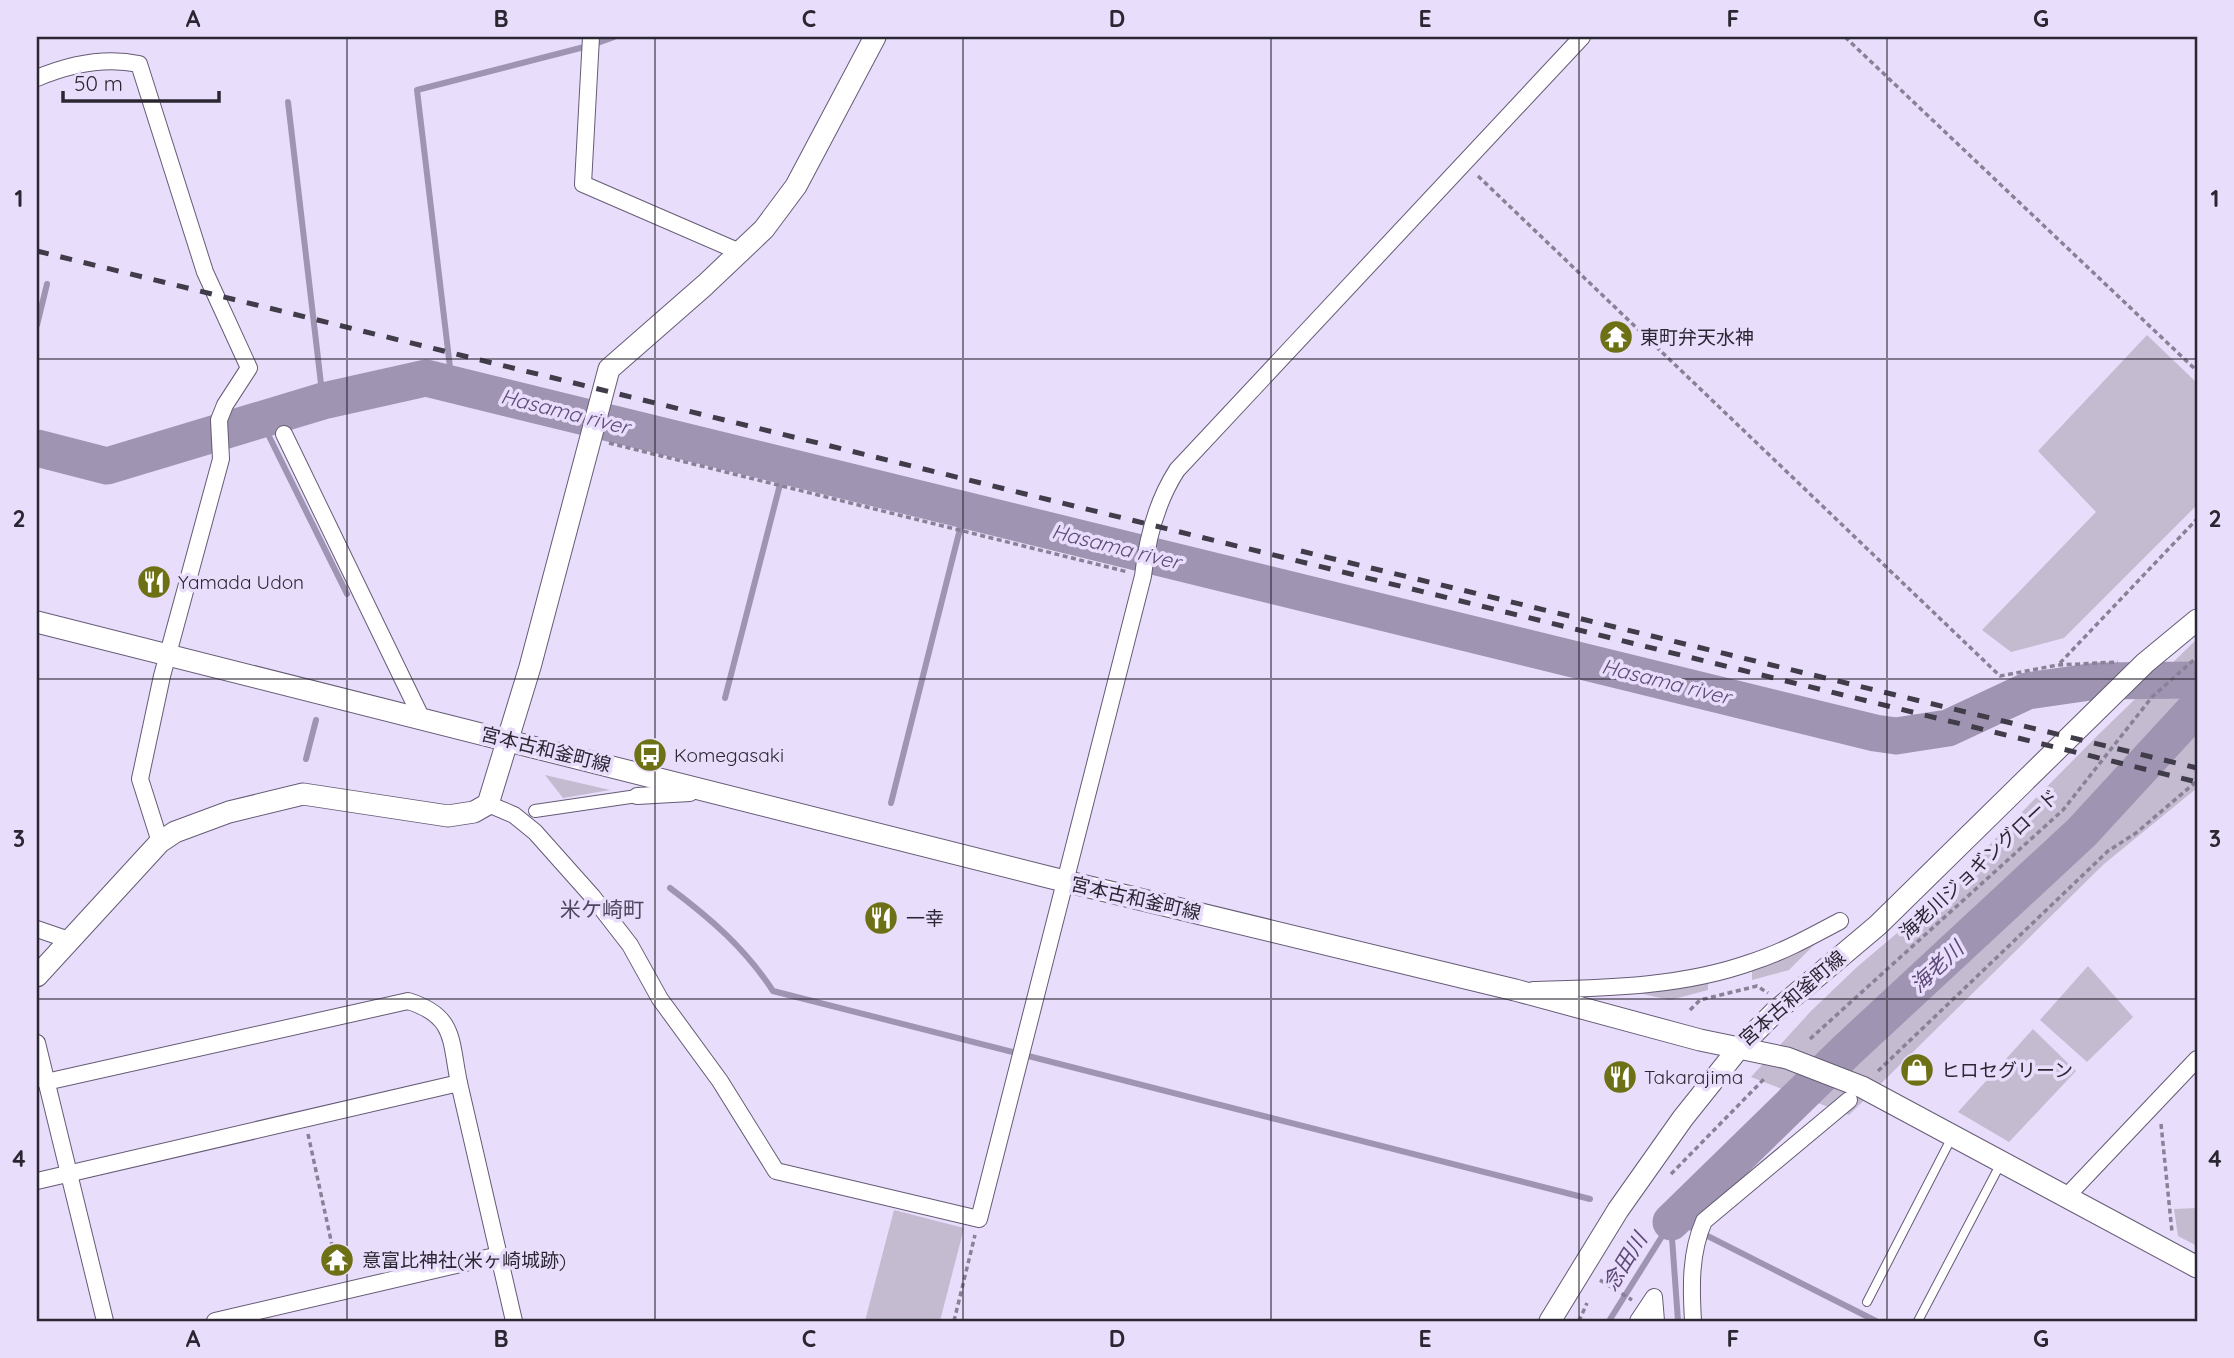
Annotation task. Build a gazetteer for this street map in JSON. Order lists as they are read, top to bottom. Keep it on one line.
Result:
{"streets":{"street":["宮本古和釜町線"],"path":["海老川ジョギングロード"]},"districts":["米ケ崎町"],"water":["Hasama river","海老川","念田川"],"places":{"temple":["東町弁天水神","意富比神社(米ヶ崎城跡)"],"restaurant":["Yamada Udon","一幸","Takarajima"],"bus stop":["Komegasaki"],"shop":["ヒロセグリーン"]},"scale_bar":"50 m","grid":{"columns":["A","B","C","D","E","F","G"],"rows":["1","2","3","4"]}}
